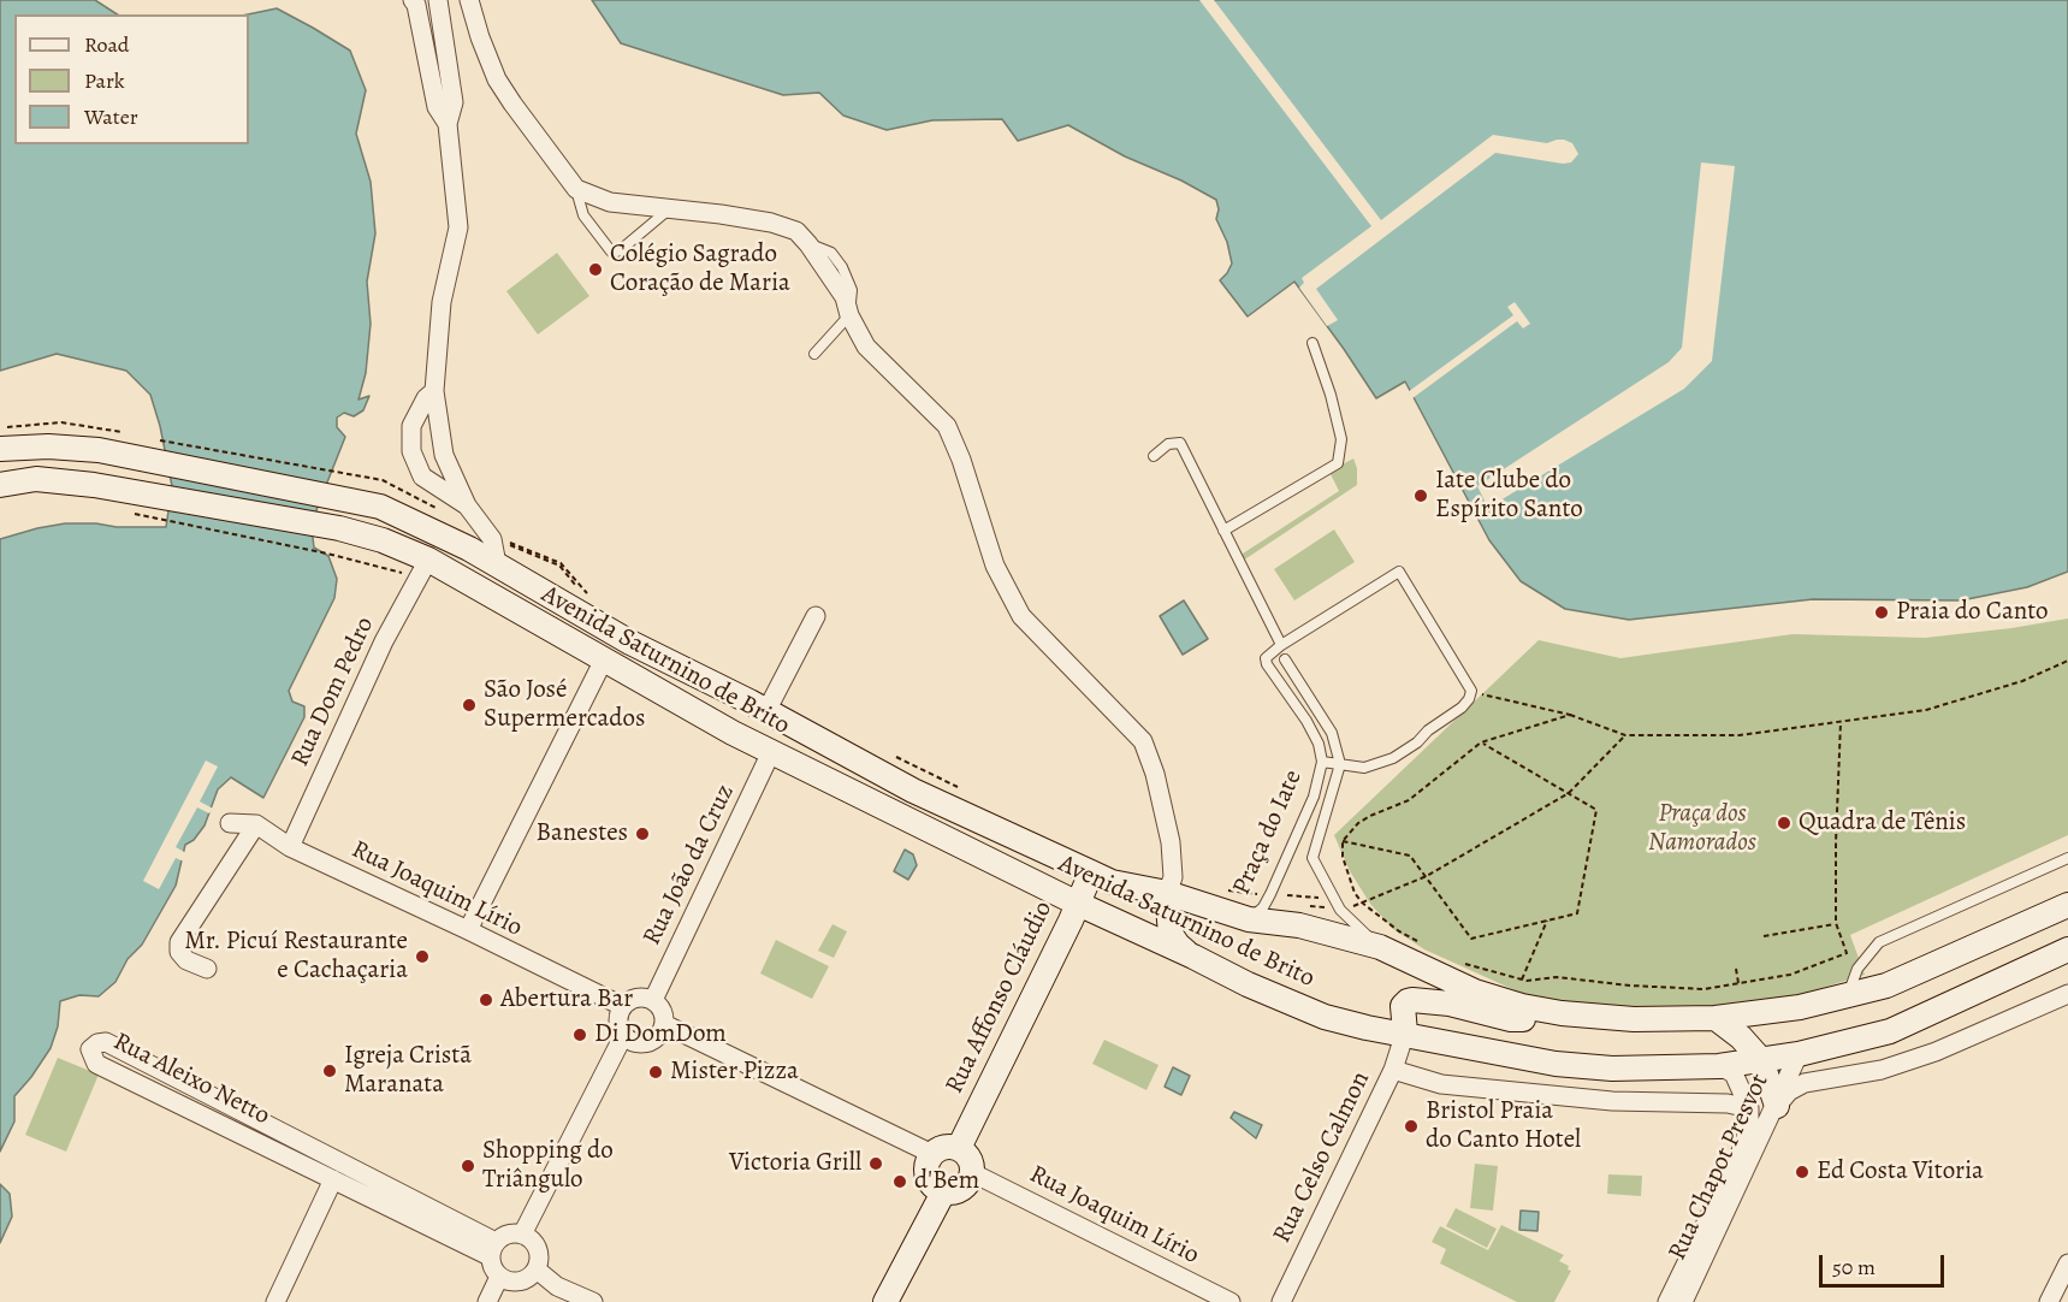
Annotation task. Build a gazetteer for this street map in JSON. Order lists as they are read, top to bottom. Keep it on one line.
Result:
{"streets":{"main road":["Avenida Saturnino de Brito","Rua Affonso Cláudio"],"street":["Rua Dom Pedro","Rua João da Cruz","Rua Joaquim Lírio","Rua Aleixo Netto","Rua Celso Calmon","Rua Chapot Presvot"],"lane":["Praça do Iate"]},"crossings":[["Avenida Saturnino de Brito","Rua Dom Pedro"],["Avenida Saturnino de Brito","Praça do Iate"],["Avenida Saturnino de Brito","Rua João da Cruz"],["Avenida Saturnino de Brito","Rua Affonso Cláudio"],["Avenida Saturnino de Brito","Rua Celso Calmon"],["Avenida Saturnino de Brito","Rua Chapot Presvot"],["Rua Dom Pedro","Rua Joaquim Lírio"],["Rua João da Cruz","Rua Joaquim Lírio"],["Rua Joaquim Lírio","Rua Affonso Cláudio"]],"parks":["Praça dos Namorados"],"places":["Colégio Sagrado Coração de Maria","Iate Clube do Espírito Santo","Praia do Canto","São José Supermercados","Quadra de Tênis","Banestes","Mr. Picuí Restaurante e Cachaçaria","Abertura Bar","Di DomDom","Igreja Cristã Maranata","Mister Pizza","Bristol Praia do Canto Hotel","Victoria Grill","Shopping do Triângulo","Ed Costa Vitoria","d'Bem"],"legend":["Road","Park","Water"],"scale_bar":"50 m"}
